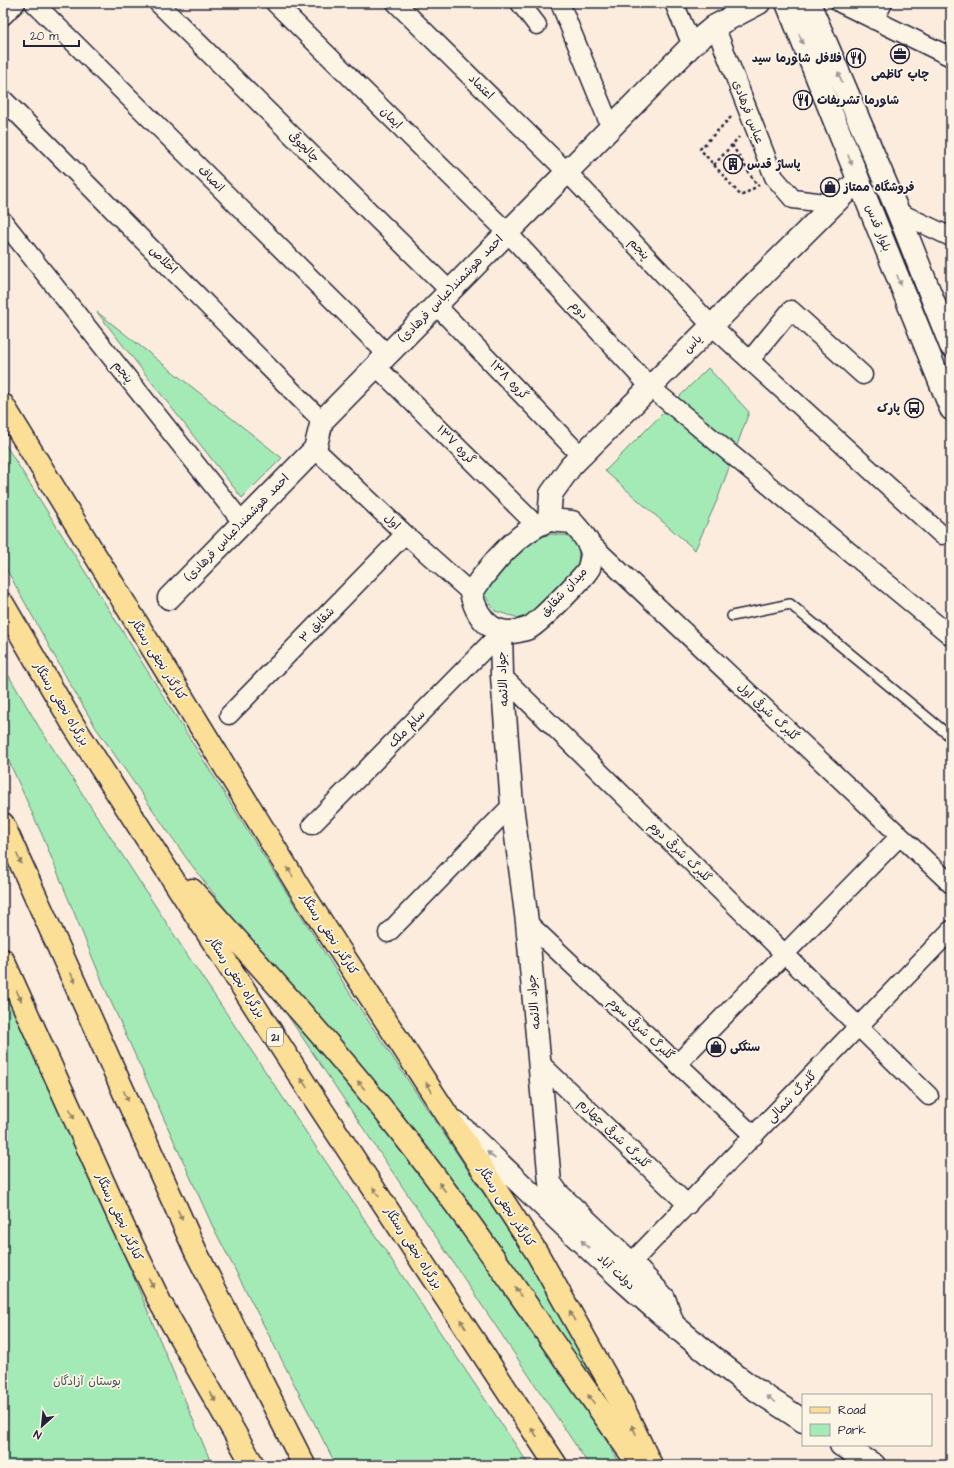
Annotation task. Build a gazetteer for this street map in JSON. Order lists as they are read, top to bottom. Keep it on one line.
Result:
{"streets":{"main road":["کنارگذر نجفی رستگار","بزرگراه نجفی رستگار","21"],"street":["اعتماد","عباس فرهادی","ایمان","چالچوقی","انصاف","بلوار قدس","پنجم","اخلاص","احمد هوشمند(عباس فرهادی)","دوم","یاس","گروه ۱۳۸","گروه ۱۳۷","اول","میدان شقایق","شقایق ۳","جواد الائمه","گلبرگ شرقی اول","سالم ملک","گلبرگ شرقی دوم","گلبرگ شرقی سوم","گلبرگ شمالی","گلبرگ شرقی چهارم","دولت آباد"]},"crossings":[["اعتماد","پنجم"],["اعتماد","احمد هوشمند(عباس فرهادی)"],["عباس فرهادی","احمد هوشمند(عباس فرهادی)"],["عباس فرهادی","یاس"],["ایمان","احمد هوشمند(عباس فرهادی)"],["ایمان","دوم"],["چالچوقی","احمد هوشمند(عباس فرهادی)"],["چالچوقی","گروه ۱۳۸"],["انصاف","احمد هوشمند(عباس فرهادی)"],["انصاف","گروه ۱۳۷"],["بلوار قدس","یاس"],["پنجم","احمد هوشمند(عباس فرهادی)"],["پنجم","یاس"],["اخلاص","احمد هوشمند(عباس فرهادی)"],["احمد هوشمند(عباس فرهادی)","دوم"],["احمد هوشمند(عباس فرهادی)","گروه ۱۳۸"],["احمد هوشمند(عباس فرهادی)","گروه ۱۳۷"],["احمد هوشمند(عباس فرهادی)","اول"],["دوم","یاس"],["یاس","گروه ۱۳۸"],["یاس","گروه ۱۳۷"],["یاس","میدان شقایق"],["گروه ۱۳۷","میدان شقایق"],["اول","شقایق ۳"],["میدان شقایق","جواد الائمه"],["میدان شقایق","گلبرگ شرقی اول"],["میدان شقایق","سالم ملک"],["کنارگذر نجفی رستگار","دولت آباد"],["جواد الائمه","سالم ملک"],["جواد الائمه","گلبرگ شرقی دوم"],["جواد الائمه","گلبرگ شرقی سوم"],["جواد الائمه","گلبرگ شمالی"],["جواد الائمه","گلبرگ شرقی چهارم"],["جواد الائمه","دولت آباد"],["گلبرگ شرقی دوم","گلبرگ شمالی"],["گلبرگ شرقی سوم","گلبرگ شمالی"],["گلبرگ شمالی","گلبرگ شرقی چهارم"]],"one_way":["دولت آباد"],"parks":["بوستان آزادگان"],"places":{"office":["چاپ كاظمى"],"restaurant":["فلافل شاورما سید","شاورما تشریفات"],"building":["پاساژ قدس"],"shop":["فروشگاه ممتاز","سنگکی"],"bus stop":["پارک"]},"legend":["Road","Park"],"scale_bar":"20 m","north":"bottom left"}
